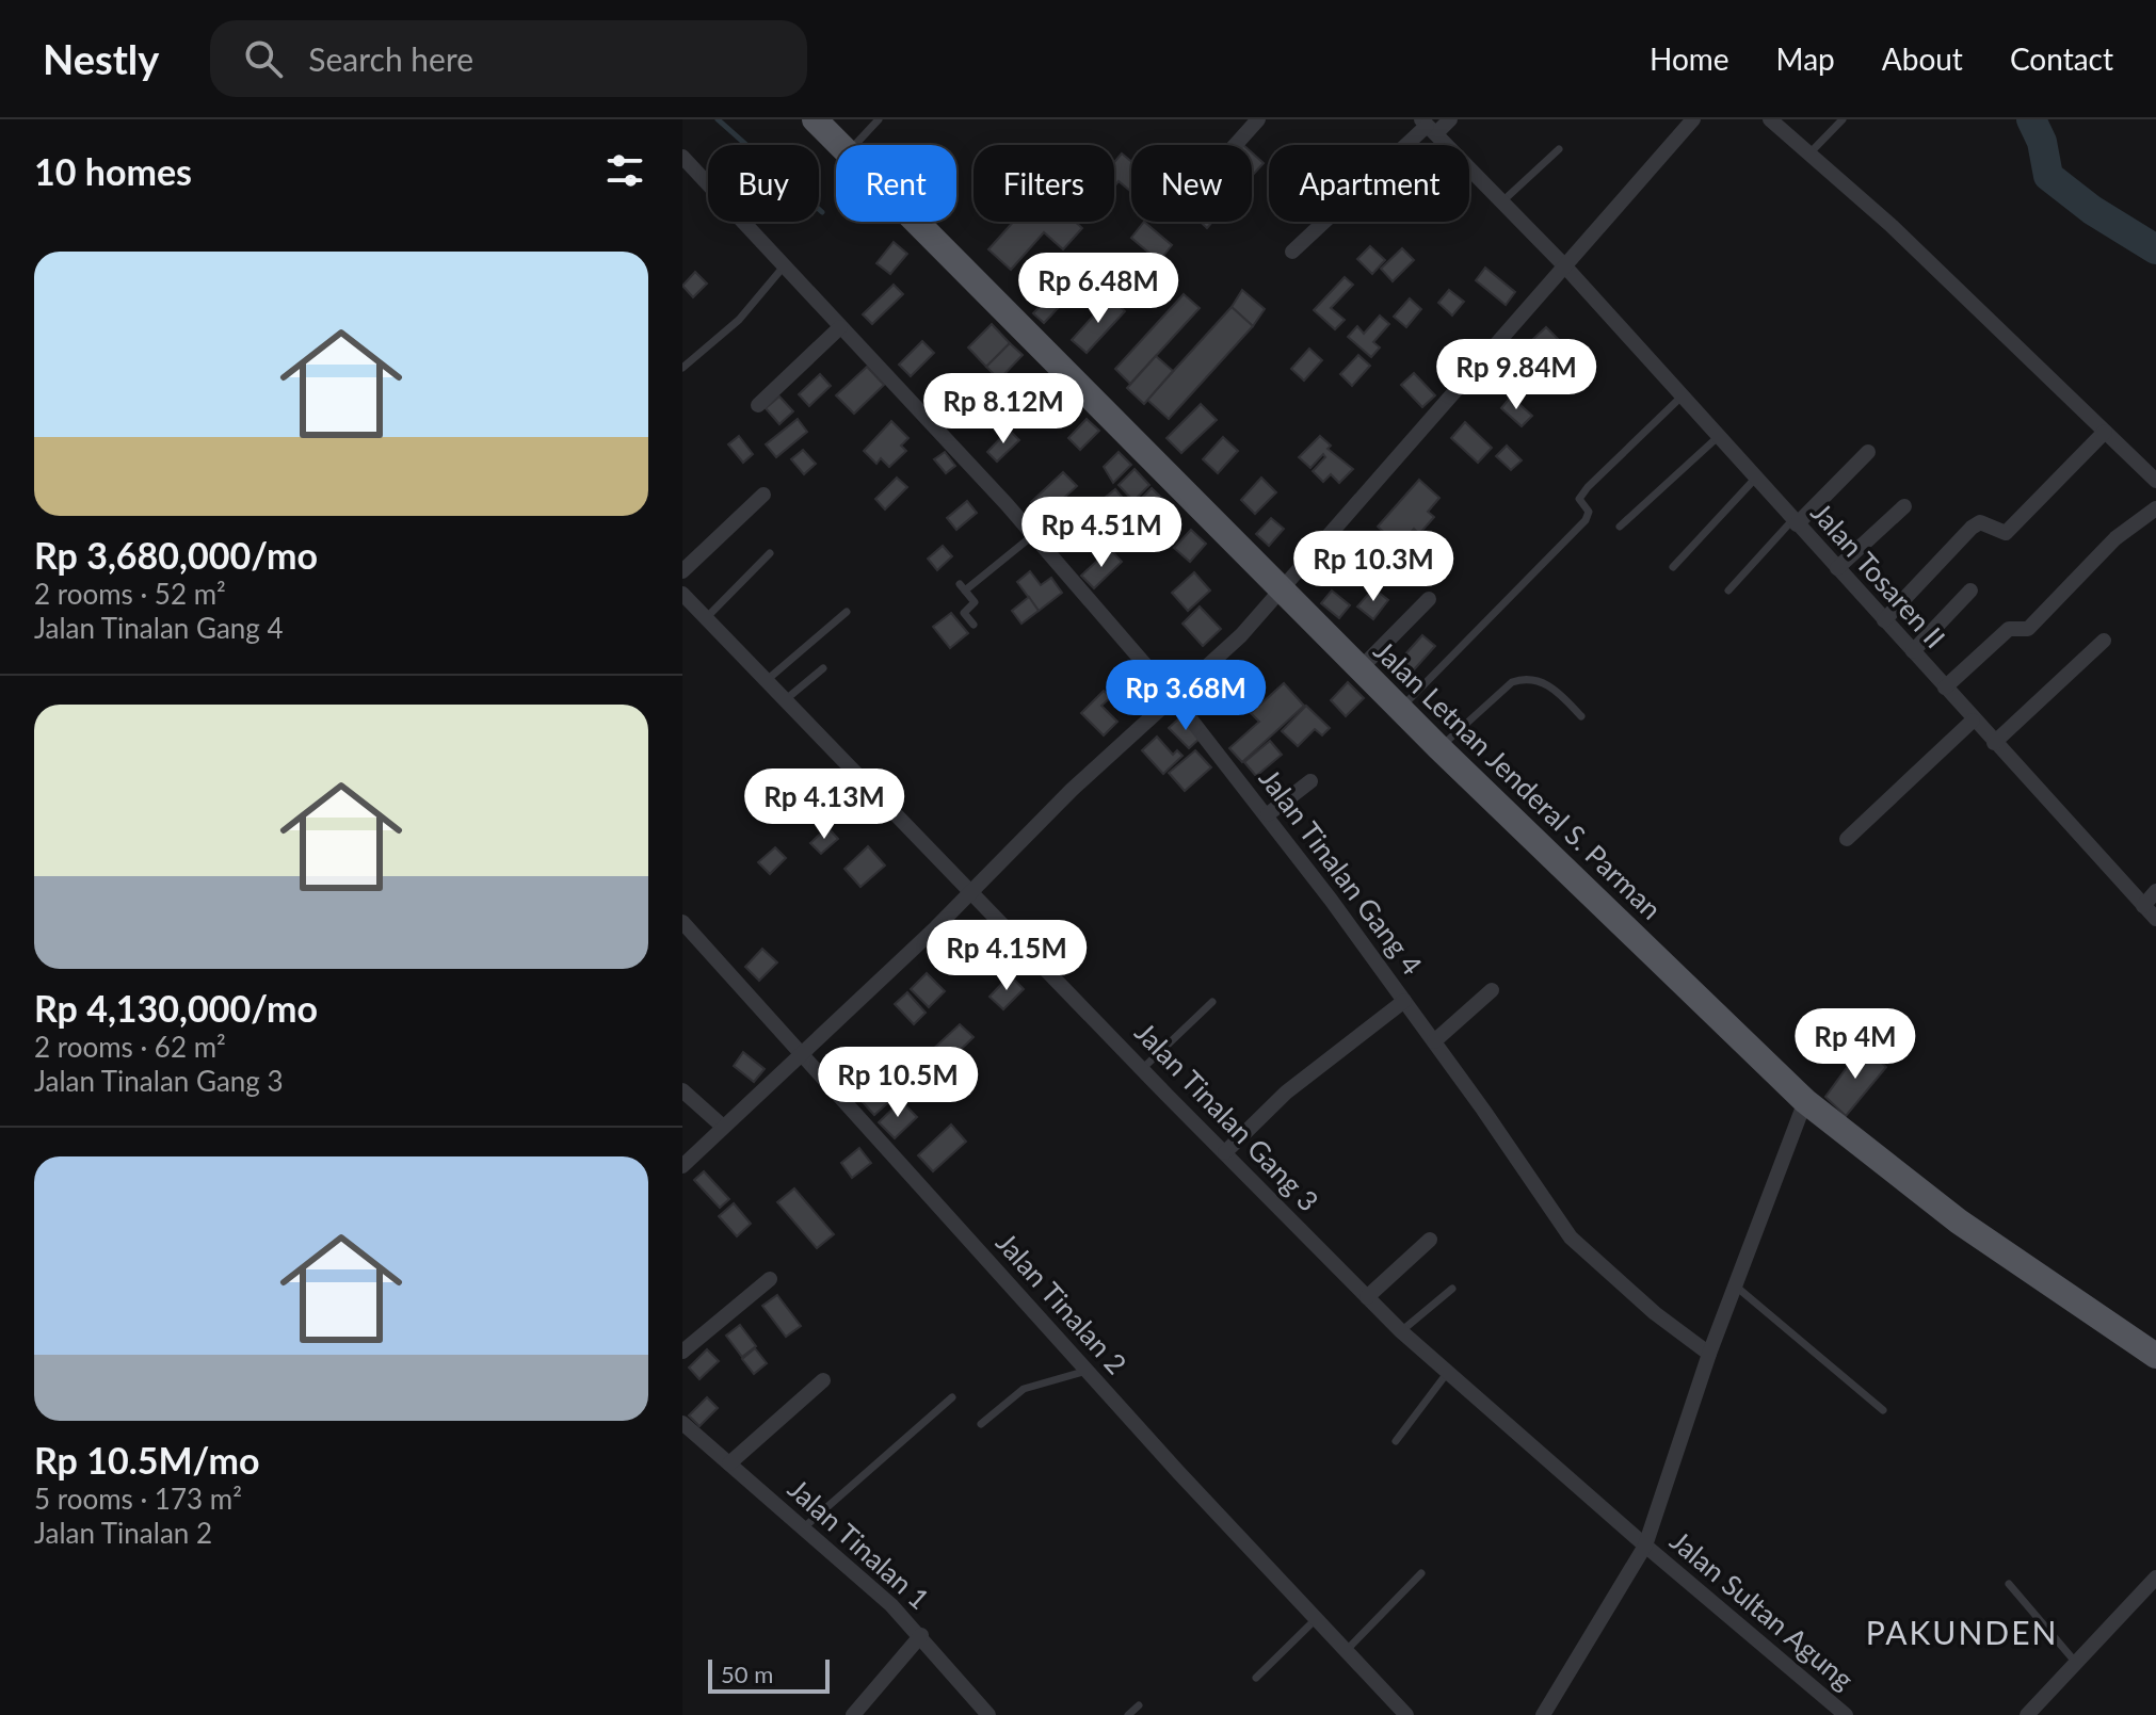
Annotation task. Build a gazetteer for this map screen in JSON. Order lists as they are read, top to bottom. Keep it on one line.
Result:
{"streets":{"main road":["Jalan Letnan Jenderal S. Parman"],"street":["Jalan Tosaren II","Jalan Tinalan Gang 4","Jalan Tinalan Gang 3","Jalan Tinalan 2","Jalan Tinalan 1","Jalan Sultan Agung"]},"crossings":[["Jalan Tinalan Gang 3","Jalan Sultan Agung"]],"districts":["PAKUNDEN"],"scale_bar":"50 m","page":{"header":"Nestly","search":"Search here","nav":["Home","Map","About","Contact"],"heading":"10 homes","chip":["Buy","Rent","Filters","New","Apartment"],"list":[{"name":"Rp 3,680,000/mo","note":"2 rooms · 52 m² · Jalan Tinalan Gang 4"},{"name":"Rp 4,130,000/mo","note":"2 rooms · 62 m² · Jalan Tinalan Gang 3"},{"name":"Rp 10.5M/mo","note":"5 rooms · 173 m² · Jalan Tinalan 2"}],"price":["Rp 6.48M","Rp 9.84M","Rp 8.12M","Rp 4.51M","Rp 10.3M","Rp 3.68M","Rp 4.13M","Rp 4.15M","Rp 4M","Rp 10.5M"],"scale":"50 m"}}
